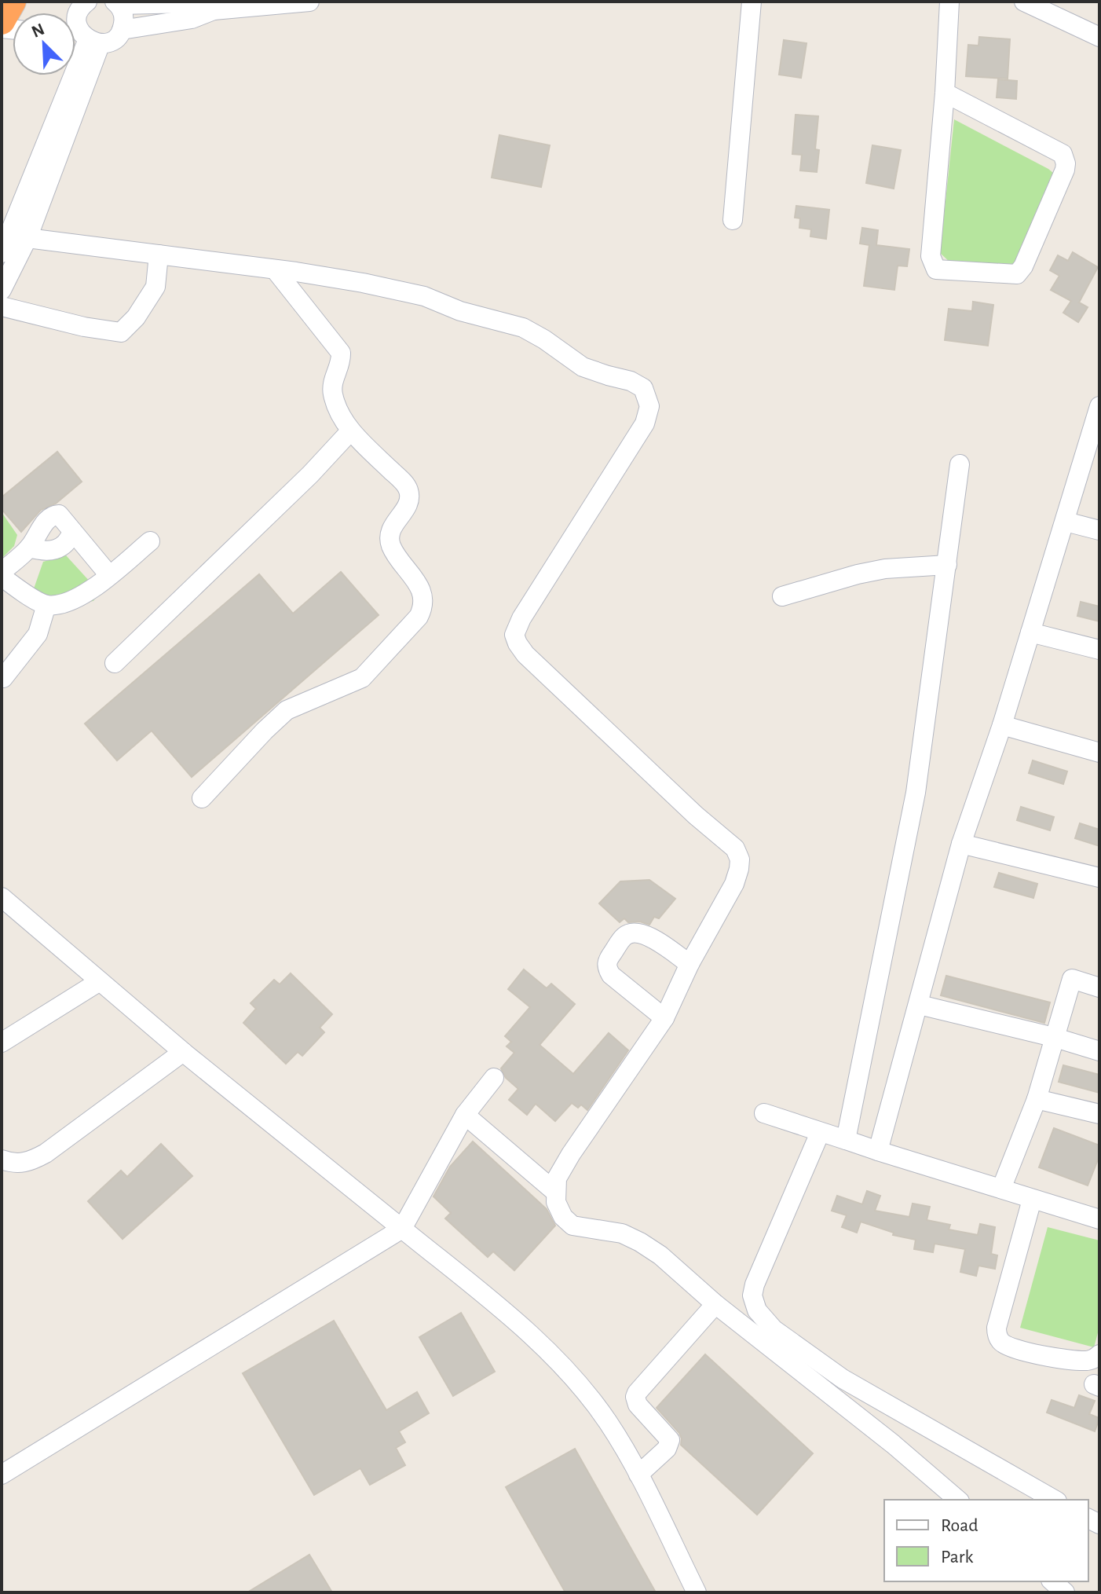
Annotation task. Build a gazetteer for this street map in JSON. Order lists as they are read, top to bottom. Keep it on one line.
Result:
{"legend":["Road","Park"],"north":"top left"}
